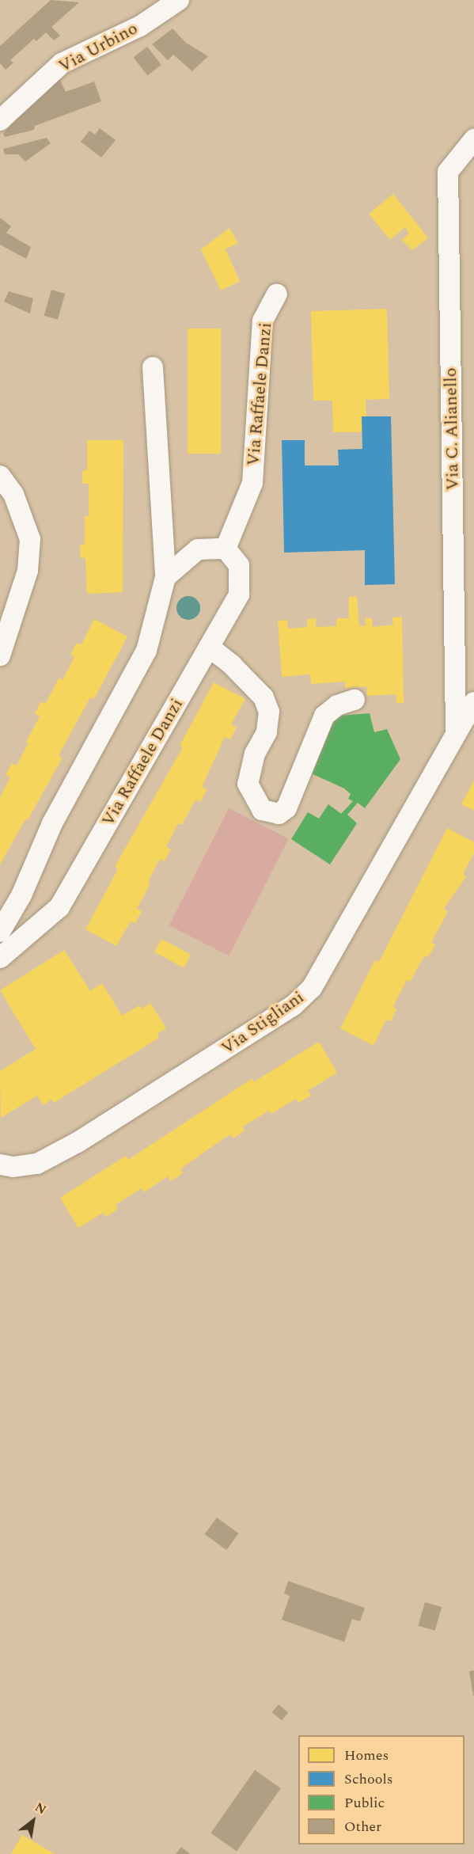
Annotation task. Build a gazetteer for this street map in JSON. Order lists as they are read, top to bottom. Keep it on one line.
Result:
{"streets":{"street":["Via Urbino","Via Raffaele Danzi","Via C. Alianello","Via Stigliani"]},"crossings":[["Via C. Alianello","Via Stigliani"]],"legend":["Homes","Schools","Public","Other"],"north":"top right"}
